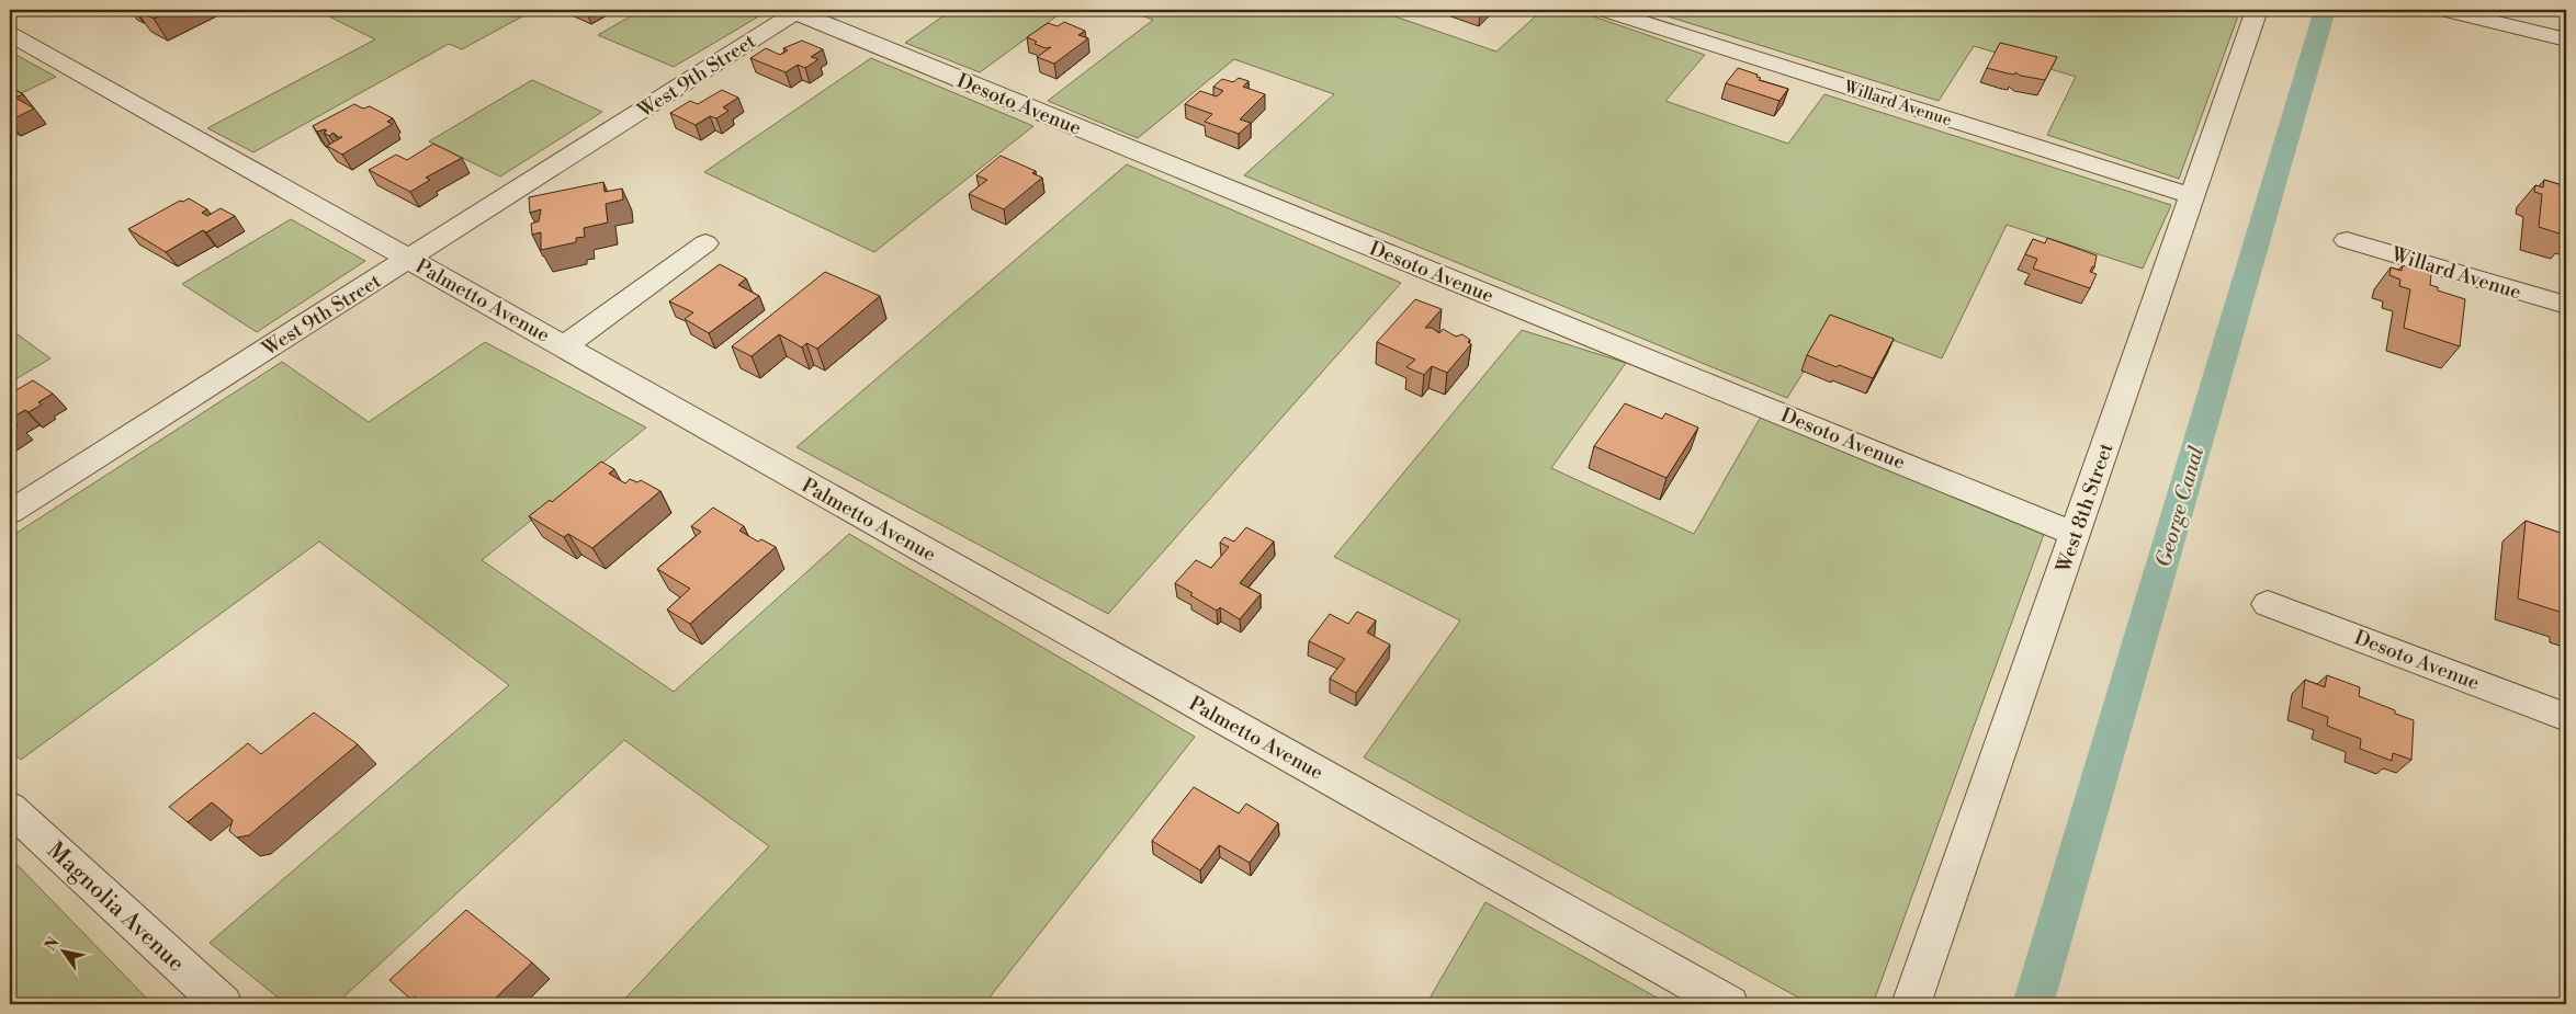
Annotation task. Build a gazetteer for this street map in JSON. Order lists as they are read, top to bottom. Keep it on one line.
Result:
{"streets":{"street":["West 9th Street","Willard Avenue","Desoto Avenue","Palmetto Avenue","West 8th Street","Magnolia Avenue"]},"crossings":[["West 9th Street","Desoto Avenue"],["West 9th Street","Palmetto Avenue"],["Willard Avenue","West 8th Street"],["Desoto Avenue","West 8th Street"]],"water":["George Canal"],"north":"top left"}
